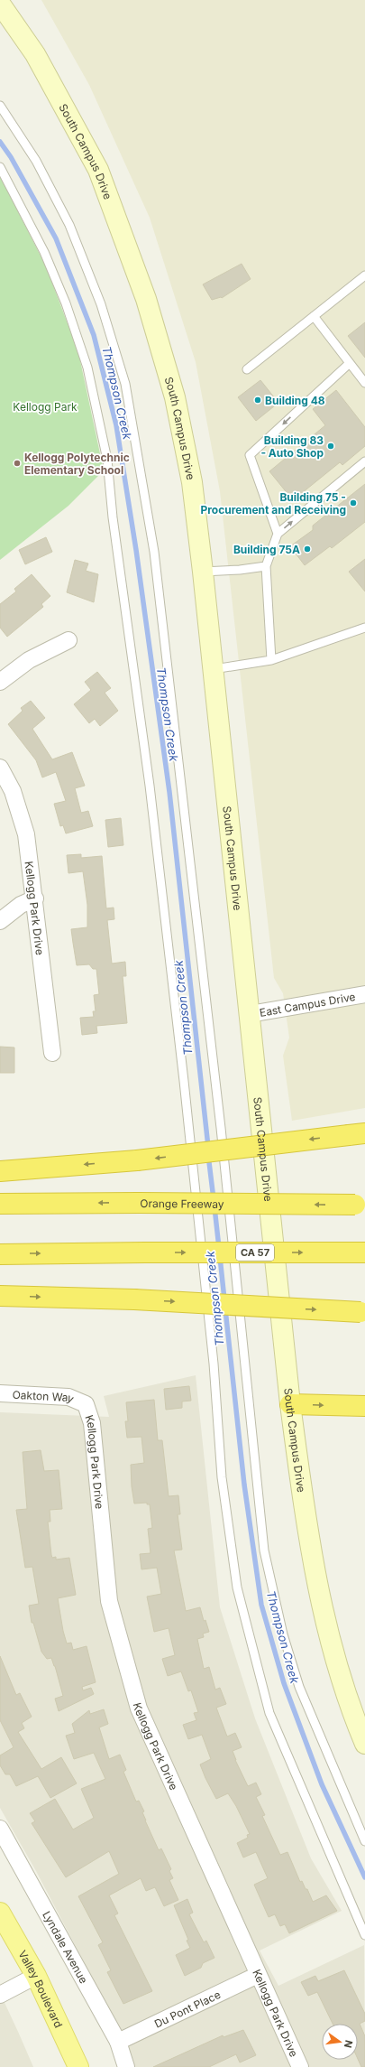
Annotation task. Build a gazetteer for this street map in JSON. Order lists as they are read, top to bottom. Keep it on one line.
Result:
{"streets":{"highway":["Orange Freeway","CA 57"],"main road":["Valley Boulevard"],"street":["South Campus Drive","Kellogg Park Drive","East Campus Drive","Oakton Way","Lyndale Avenue","Du Pont Place"]},"crossings":[["South Campus Drive","East Campus Drive"],["Kellogg Park Drive","Oakton Way"],["Kellogg Park Drive","Du Pont Place"],["Lyndale Avenue","Du Pont Place"]],"water":["Thompson Creek"],"parks":["Kellogg Park"],"places":["Building 48","Building 83 - Auto Shop","Kellogg Polytechnic Elementary School","Building 75 - Procurement and Receiving","Building 75A"],"north":"right"}
